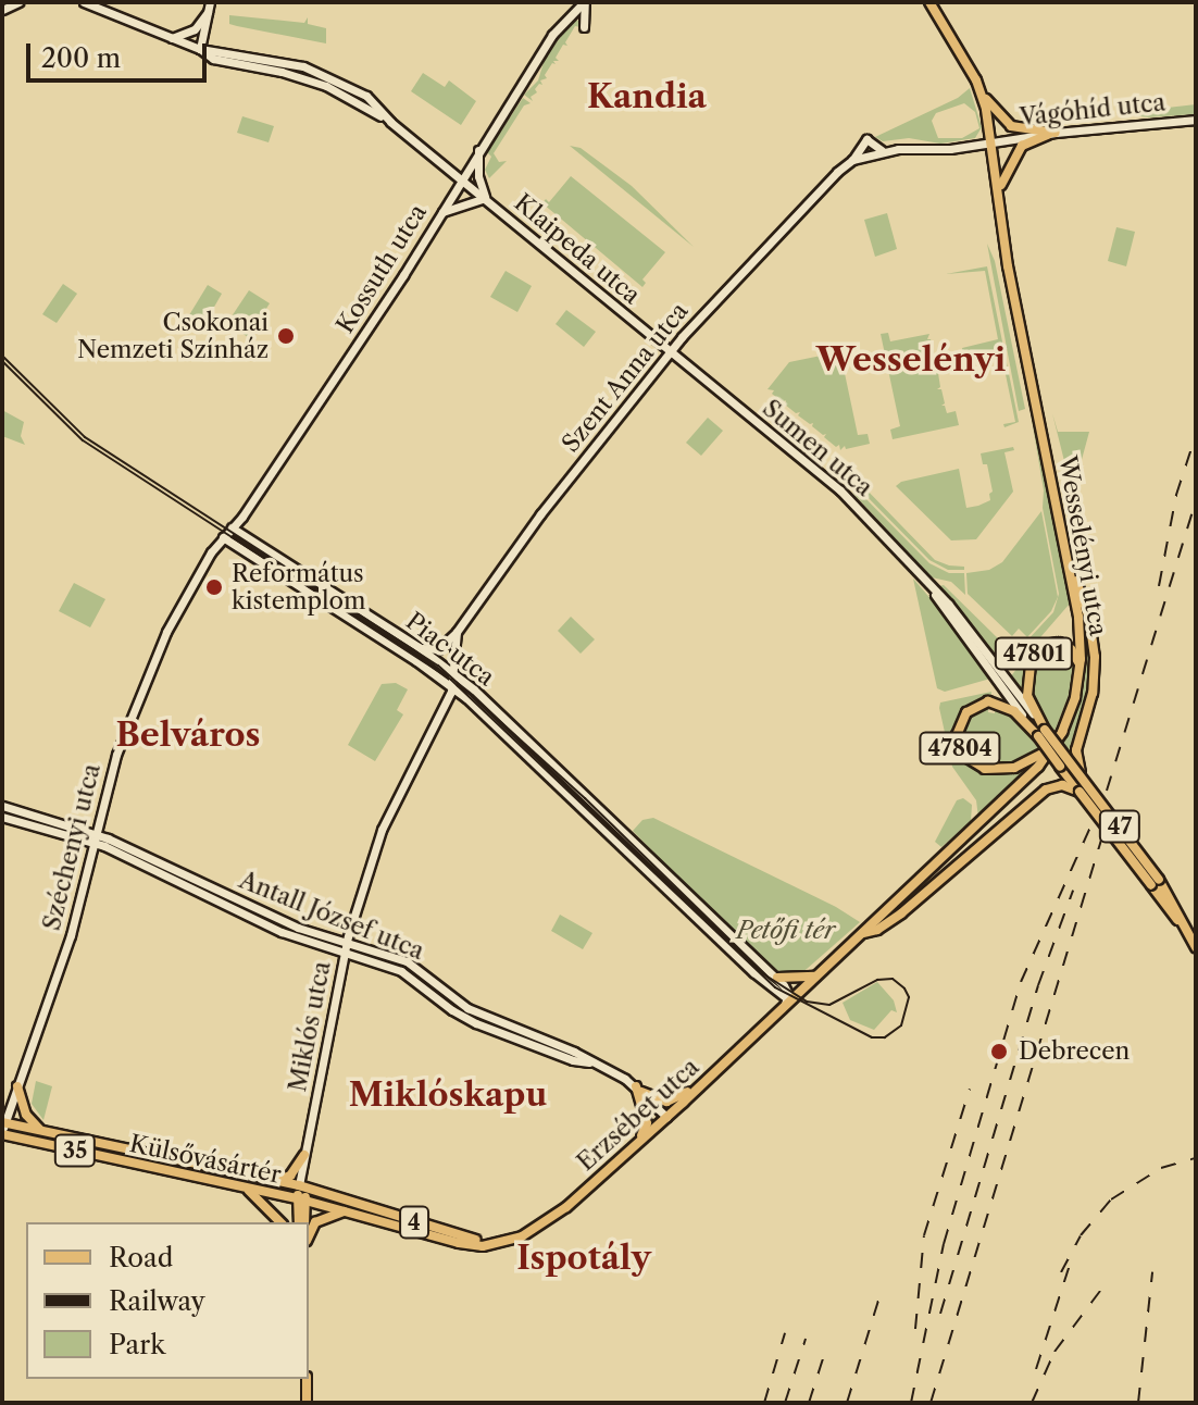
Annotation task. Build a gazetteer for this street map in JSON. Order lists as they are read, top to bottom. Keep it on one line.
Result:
{"streets":{"main road":["Wesselényi utca","47801","47804","47","Erzsébet utca","35","Külsővásártér","4"],"street":["Vágóhíd utca","Klaipeda utca","Kossuth utca","Szent Anna utca","Sumen utca","Piac utca","Széchenyi utca","Antall József utca","Miklós utca"]},"crossings":[["Vágóhíd utca","Szent Anna utca"],["Vágóhíd utca","Wesselényi utca"],["Vágóhíd utca","4"],["Klaipeda utca","Kossuth utca"],["Klaipeda utca","Szent Anna utca"],["Klaipeda utca","Sumen utca"],["Kossuth utca","Piac utca"],["Kossuth utca","Széchenyi utca"],["Szent Anna utca","Sumen utca"],["Szent Anna utca","Piac utca"],["Szent Anna utca","Miklós utca"],["Sumen utca","47801"],["Sumen utca","47804"],["Sumen utca","47"],["Wesselényi utca","Piac utca"],["Wesselényi utca","47801"],["Wesselényi utca","47804"],["Wesselényi utca","Erzsébet utca"],["Wesselényi utca","4"],["Piac utca","Széchenyi utca"],["Piac utca","Miklós utca"],["Piac utca","Erzsébet utca"],["47801","47804"],["47801","47"],["47804","47"],["Széchenyi utca","Antall József utca"],["Széchenyi utca","Külsővásártér"],["Antall József utca","Miklós utca"],["Antall József utca","Erzsébet utca"],["Miklós utca","Külsővásártér"],["Erzsébet utca","Külsővásártér"],["Erzsébet utca","4"],["Külsővásártér","4"]],"districts":["Kandia","Wesselényi","Belváros","Miklóskapu","Ispotály"],"parks":["Petőfi tér"],"places":["Csokonai Nemzeti Színház","Református kistemplom","Debrecen"],"legend":["Road","Railway","Park"],"scale_bar":"200 m"}
